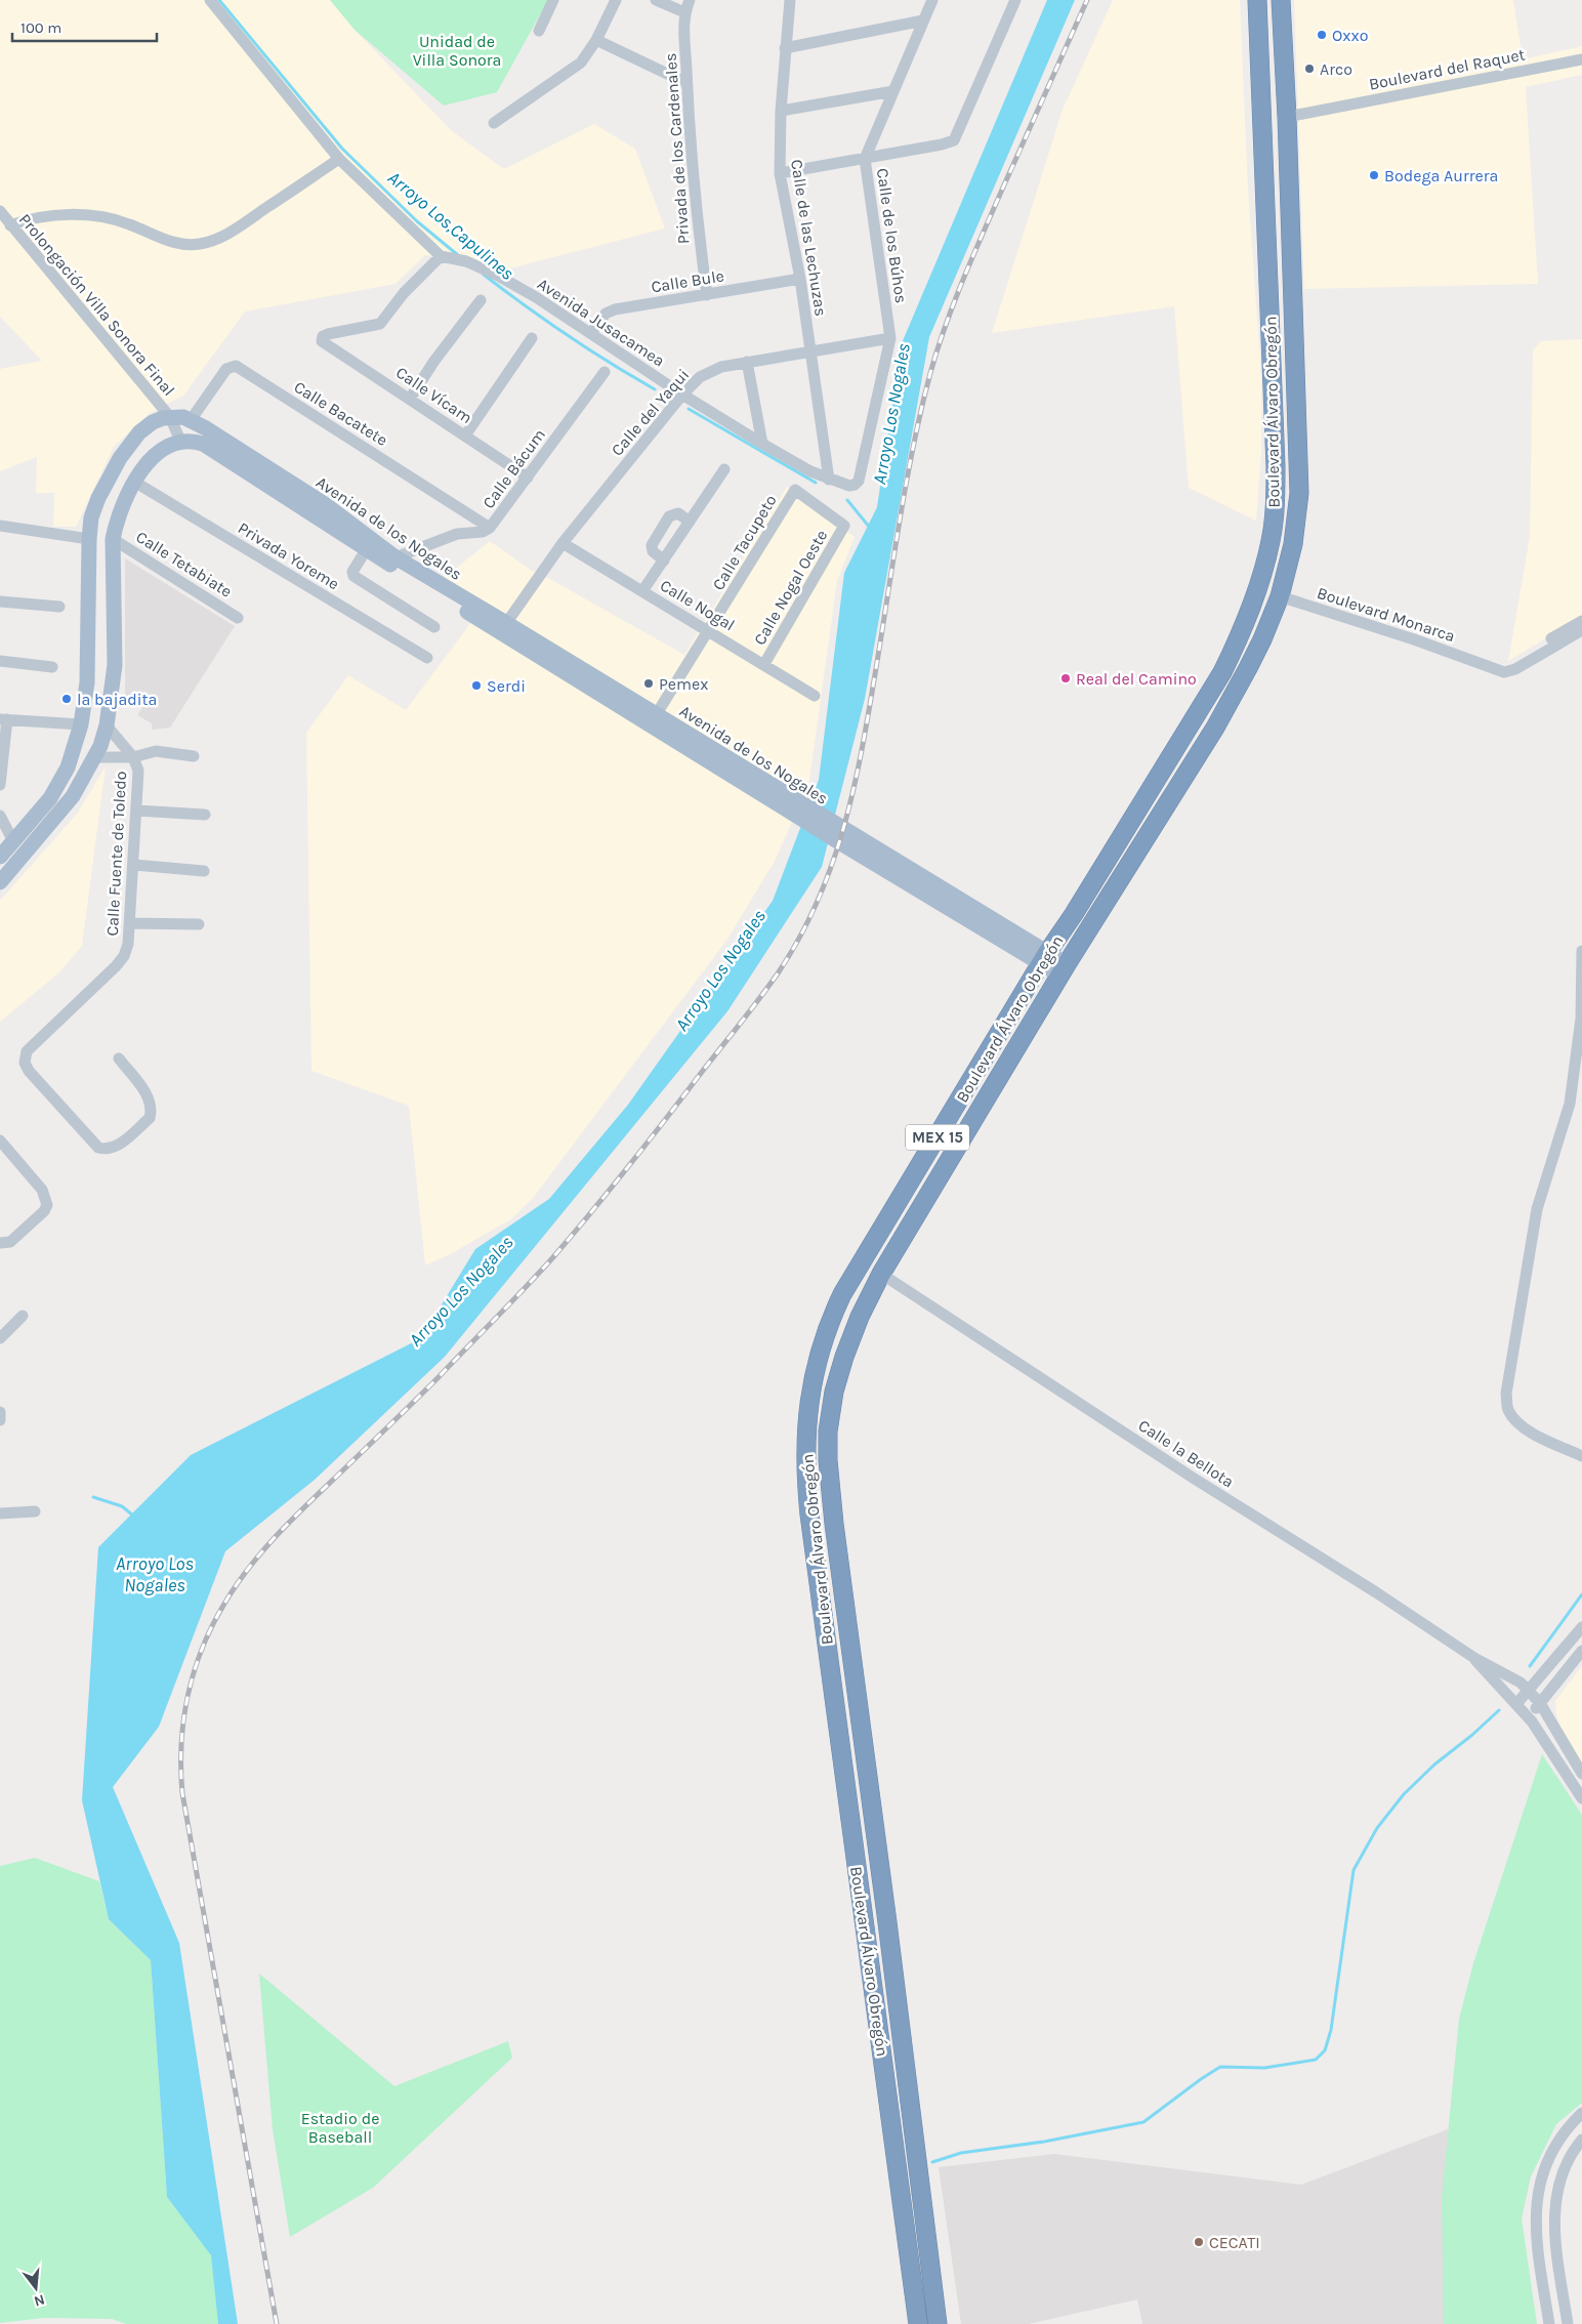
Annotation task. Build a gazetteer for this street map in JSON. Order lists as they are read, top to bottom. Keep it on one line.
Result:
{"streets":{"highway":["Boulevard Álvaro Obregón","MEX 15"],"main road":["Avenida de los Nogales"],"street":["Boulevard del Raquet","Privada de los Cardenales","Calle de los Búhos","Calle de las Lechuzas","Calle Bule","Prolongación Villa Sonora Final","Avenida Jusacamea","Calle Vícam","Calle del Yaqui","Calle Bacatete","Calle Bácum","Calle Tacupeto","Privada Yoreme","Calle Tetabiate","Calle Nogal Oeste","Calle Nogal","Boulevard Monarca","Calle Fuente de Toledo","Calle la Bellota"]},"crossings":[["Boulevard del Raquet","Boulevard Álvaro Obregón"],["Privada de los Cardenales","Calle Bule"],["Calle de los Búhos","Avenida Jusacamea"],["Calle de los Búhos","Calle del Yaqui"],["Calle de las Lechuzas","Calle Bule"],["Calle de las Lechuzas","Avenida Jusacamea"],["Calle de las Lechuzas","Calle del Yaqui"],["Calle Bule","Avenida Jusacamea"],["Prolongación Villa Sonora Final","Avenida de los Nogales"],["Avenida Jusacamea","Calle Vícam"],["Avenida Jusacamea","Calle del Yaqui"],["Calle Vícam","Calle Bácum"],["Calle del Yaqui","Avenida de los Nogales"],["Calle del Yaqui","Calle Nogal"],["Boulevard Álvaro Obregón","Avenida de los Nogales"],["Boulevard Álvaro Obregón","Boulevard Monarca"],["Boulevard Álvaro Obregón","Calle la Bellota"],["Calle Bacatete","Calle Bácum"],["Calle Bacatete","Avenida de los Nogales"],["Calle Bácum","Avenida de los Nogales"],["Avenida de los Nogales","Calle Tacupeto"],["Calle Tacupeto","Calle Nogal Oeste"],["Calle Tacupeto","Calle Nogal"],["Calle Nogal Oeste","Calle Nogal"]],"water":["Arroyo Los,Capulines","Arroyo Los Nogales"],"parks":["Unidad de Villa Sonora","Estadio de Baseball"],"places":["Oxxo","Arco","Bodega Aurrera","Real del Camino","Pemex","Serdi","la bajadita","CECATI"],"scale_bar":"100 m","north":"bottom"}
